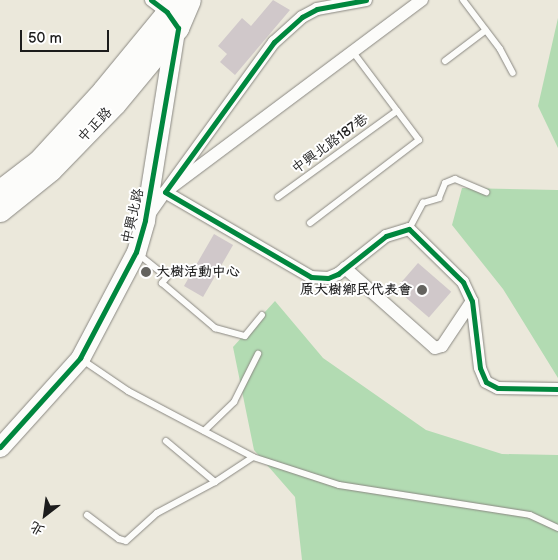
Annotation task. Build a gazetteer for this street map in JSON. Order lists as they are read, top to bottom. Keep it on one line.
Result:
{"streets":{"main road":["中正路"],"street":["中興北路"],"lane":["中興北路187巷"]},"crossings":[["中正路","中興北路"]],"places":["大樹活動中心","原大樹鄉民代表會"],"scale_bar":"50 m","north":"bottom left"}
